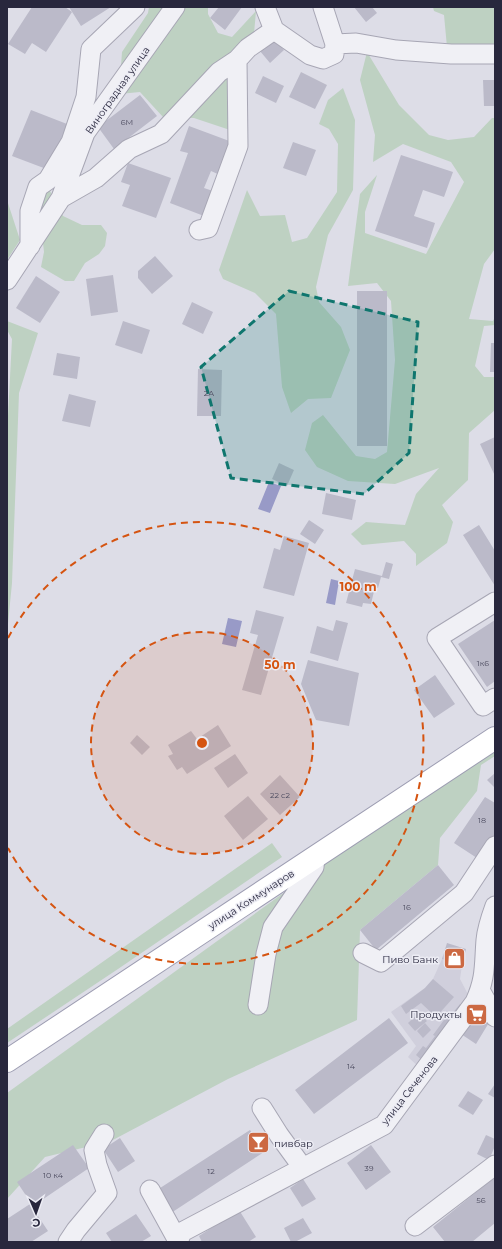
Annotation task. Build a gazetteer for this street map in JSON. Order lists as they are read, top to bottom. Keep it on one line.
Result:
{"streets":{"main road":["улица Коммунаров"],"street":["Виноградная улица","улица Сеченова"]},"places":{"shop":["Пиво Банк"],"supermarket":["Продукты"],"bar":["пивбар"]},"house_numbers":["6М","2А","1к6","22 с2","18","16","14","39","12","10 к4","56"],"north":"bottom","rings":["100 m","50 m"]}
